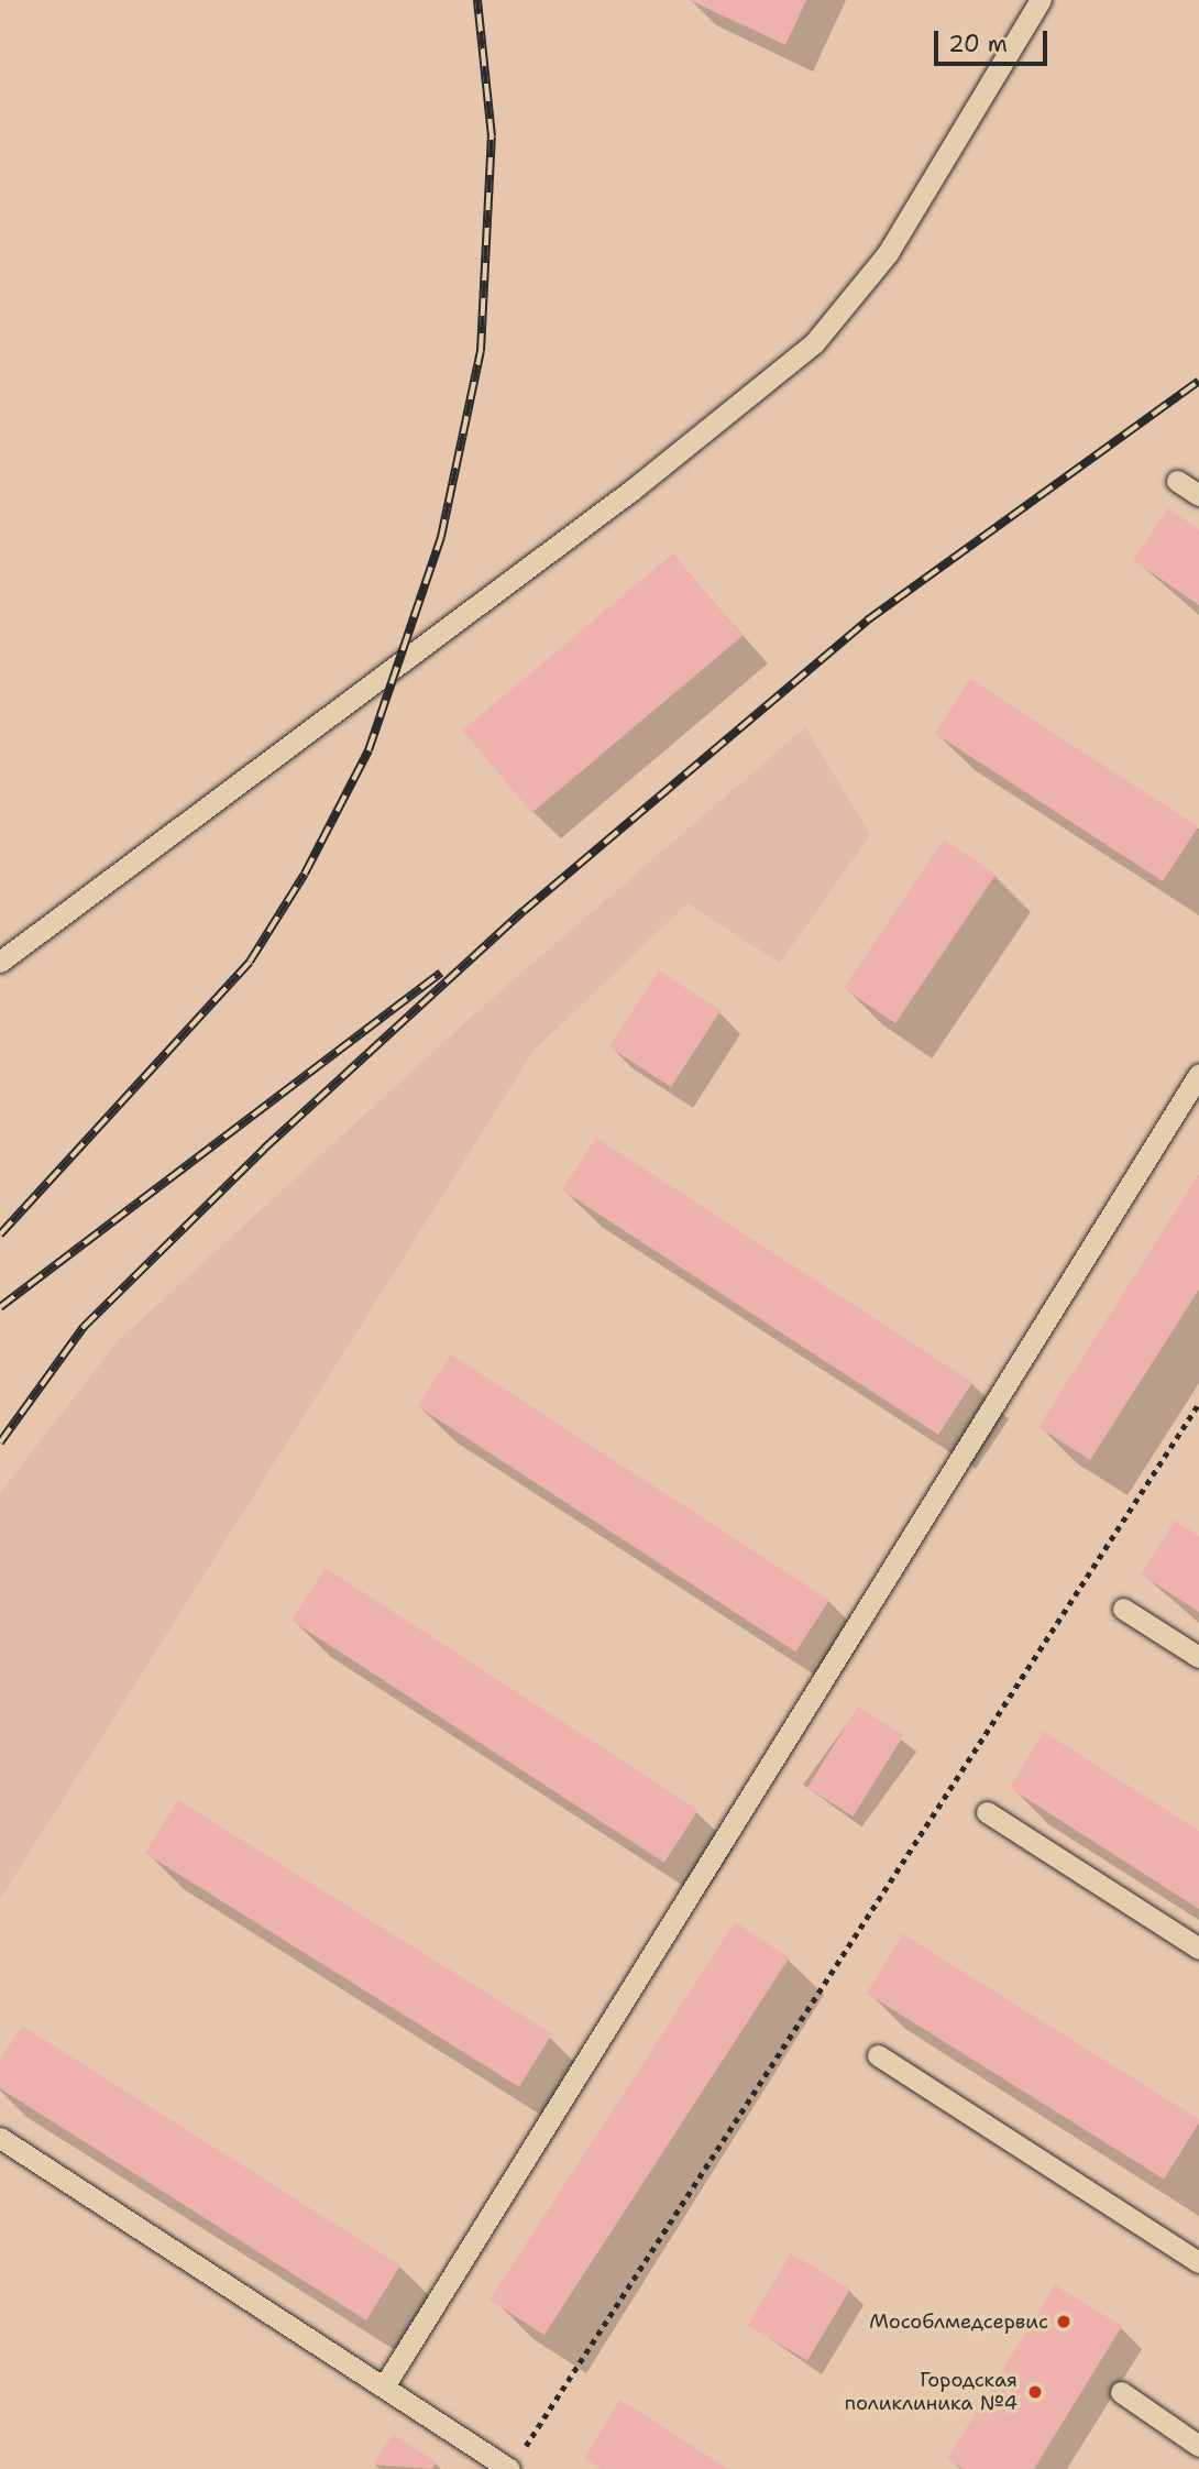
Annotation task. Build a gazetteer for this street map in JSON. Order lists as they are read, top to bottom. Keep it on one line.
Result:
{"places":["Мособлмедсервис","Городская поликлиника №4"],"scale_bar":"20 m"}
